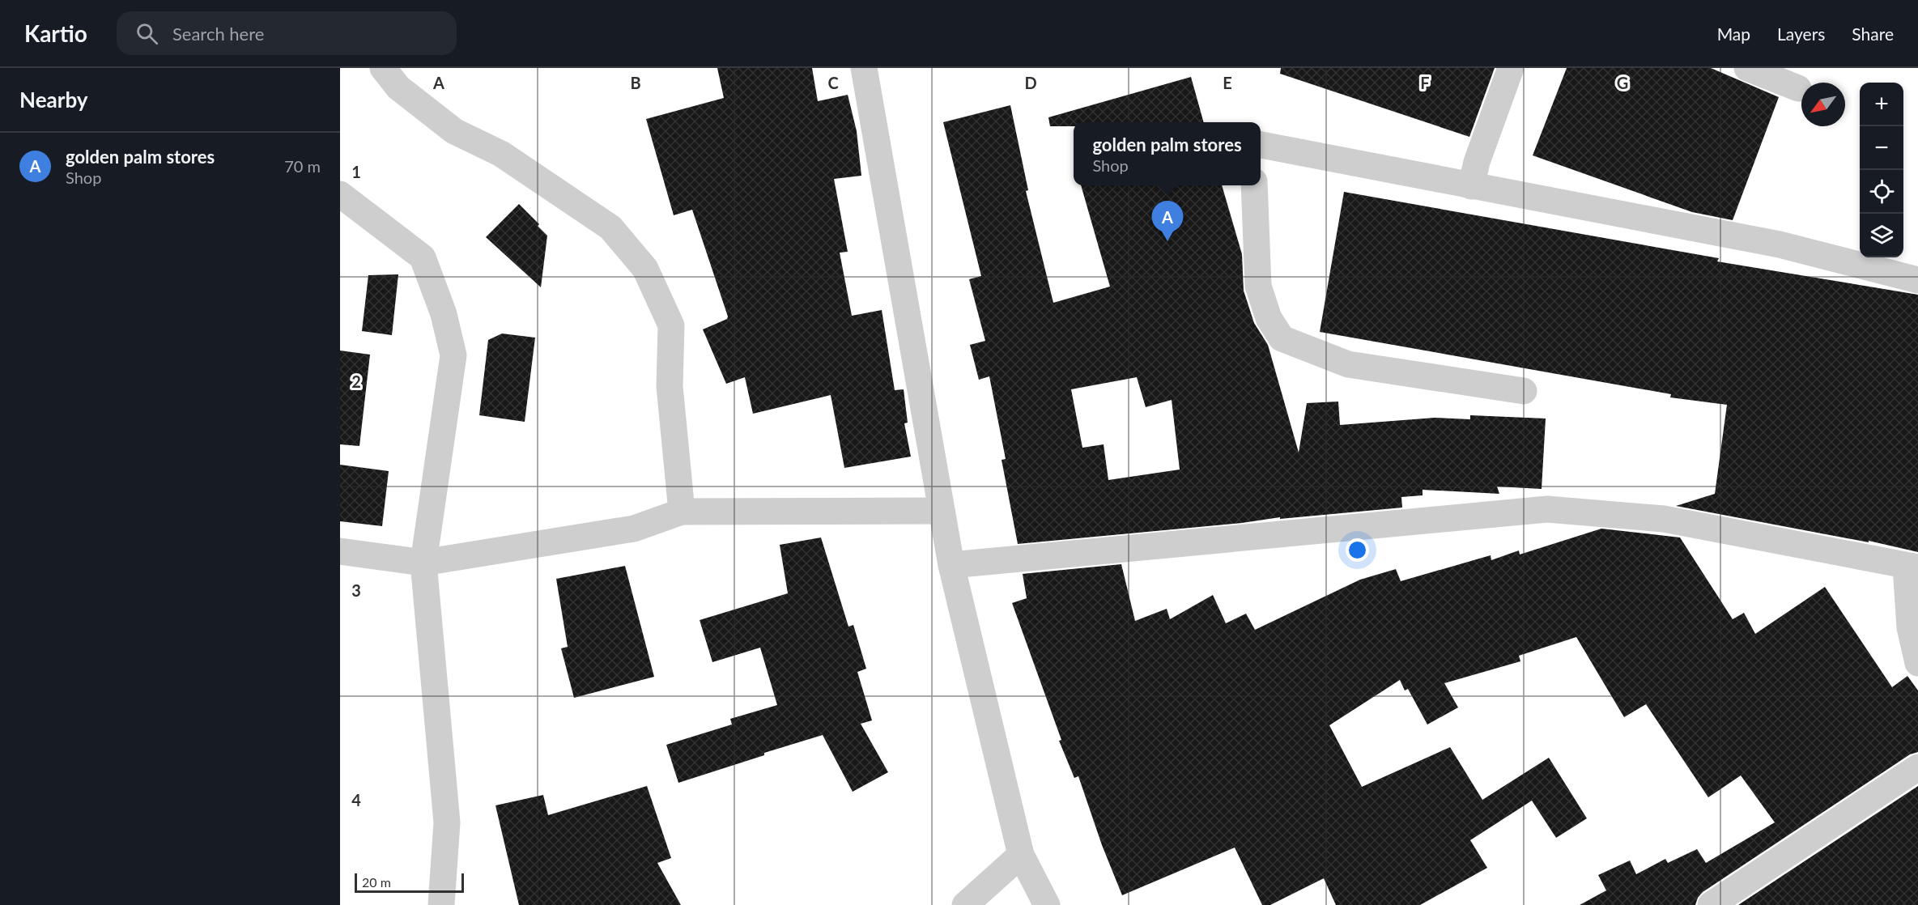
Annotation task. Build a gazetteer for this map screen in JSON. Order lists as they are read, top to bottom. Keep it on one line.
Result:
{"scale_bar":"20 m","north":"bottom left","page":{"header":"Kartio","search":"Search here","nav":["Map","Layers","Share"],"heading":"Nearby","map_buttons":["+","−"],"popup":["golden palm stores","Shop"],"list":[{"mark":"A","name":"golden palm stores","note":"Shop","value":"70 m"}],"pins":"A","scale":"20 m"},"grid":{"columns":["A","B","C","D","E","F","G"],"rows":["1","2","3","4"]}}
